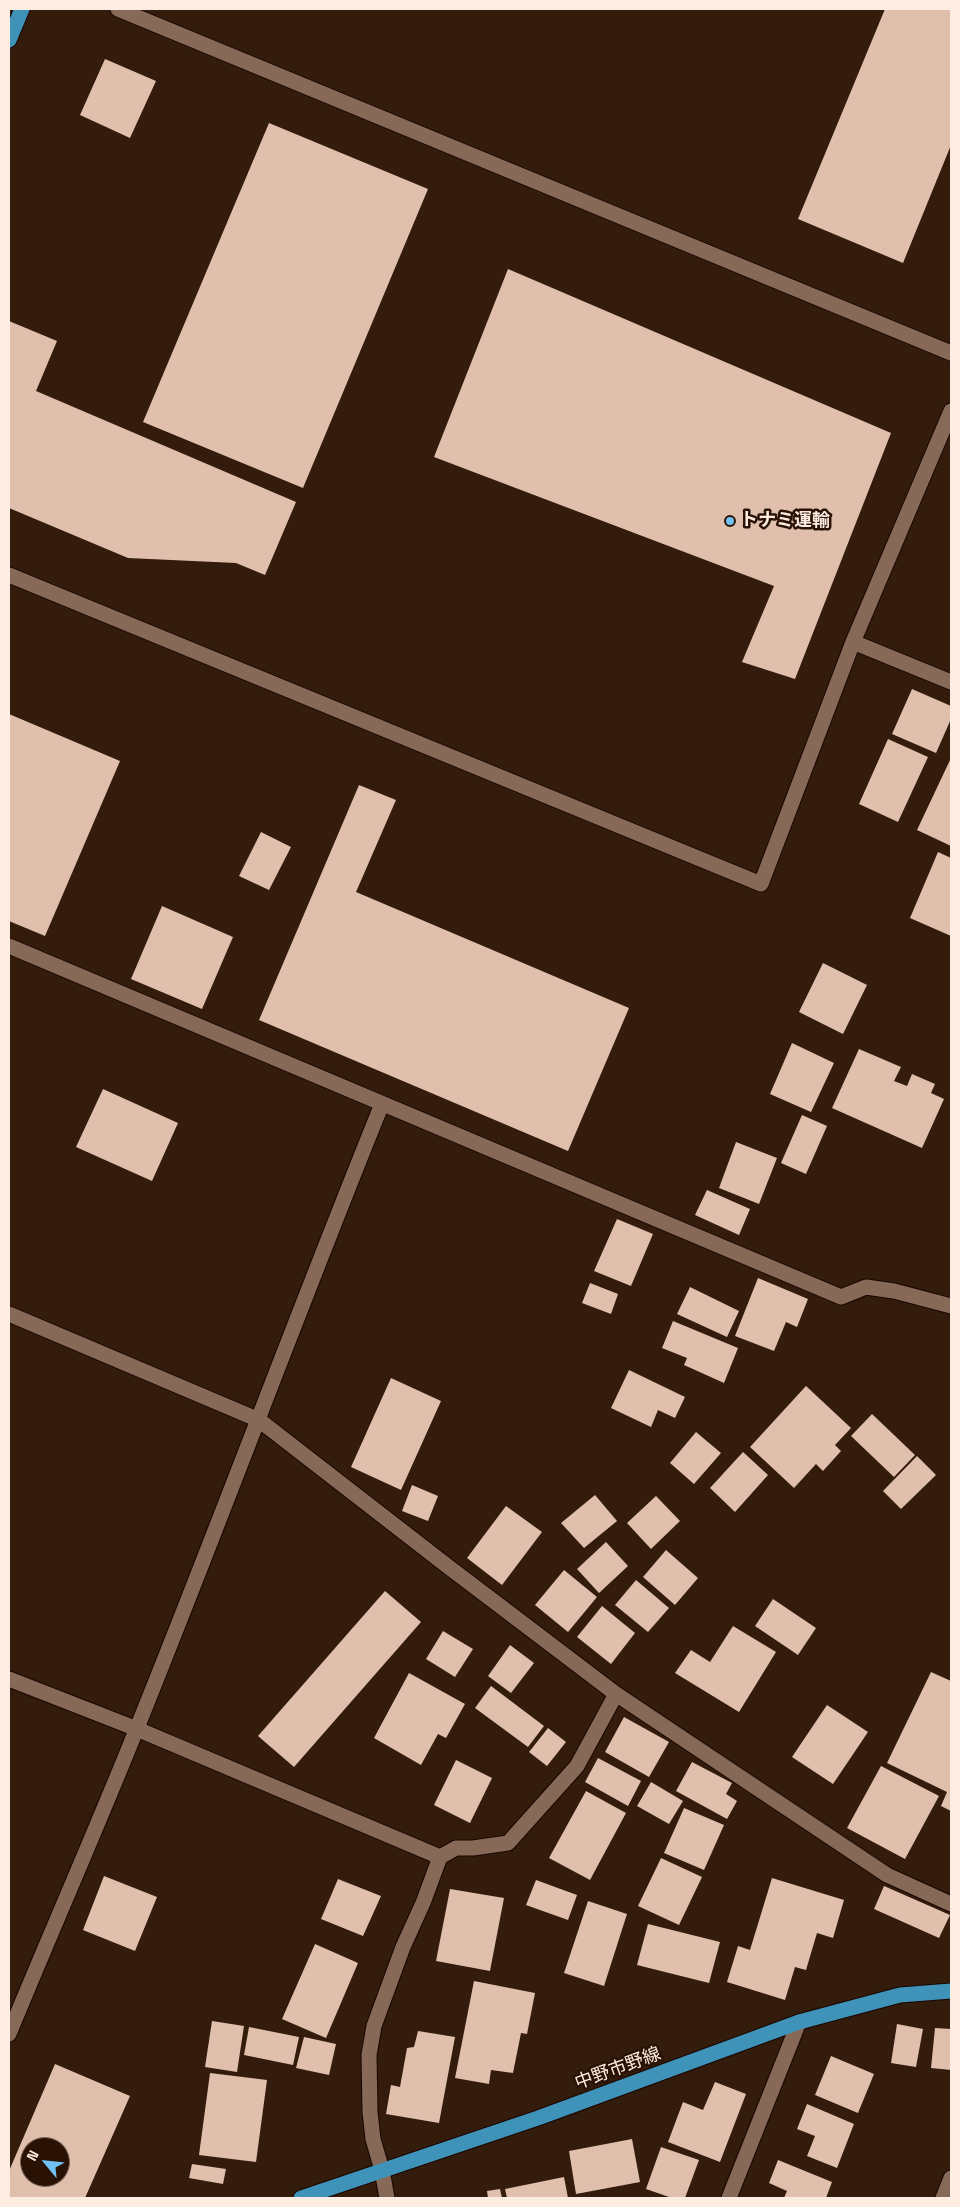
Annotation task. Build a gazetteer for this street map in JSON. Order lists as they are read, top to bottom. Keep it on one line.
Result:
{"streets":{"main road":["中野市野線"]},"places":["トナミ運輸"],"north":"top left"}
